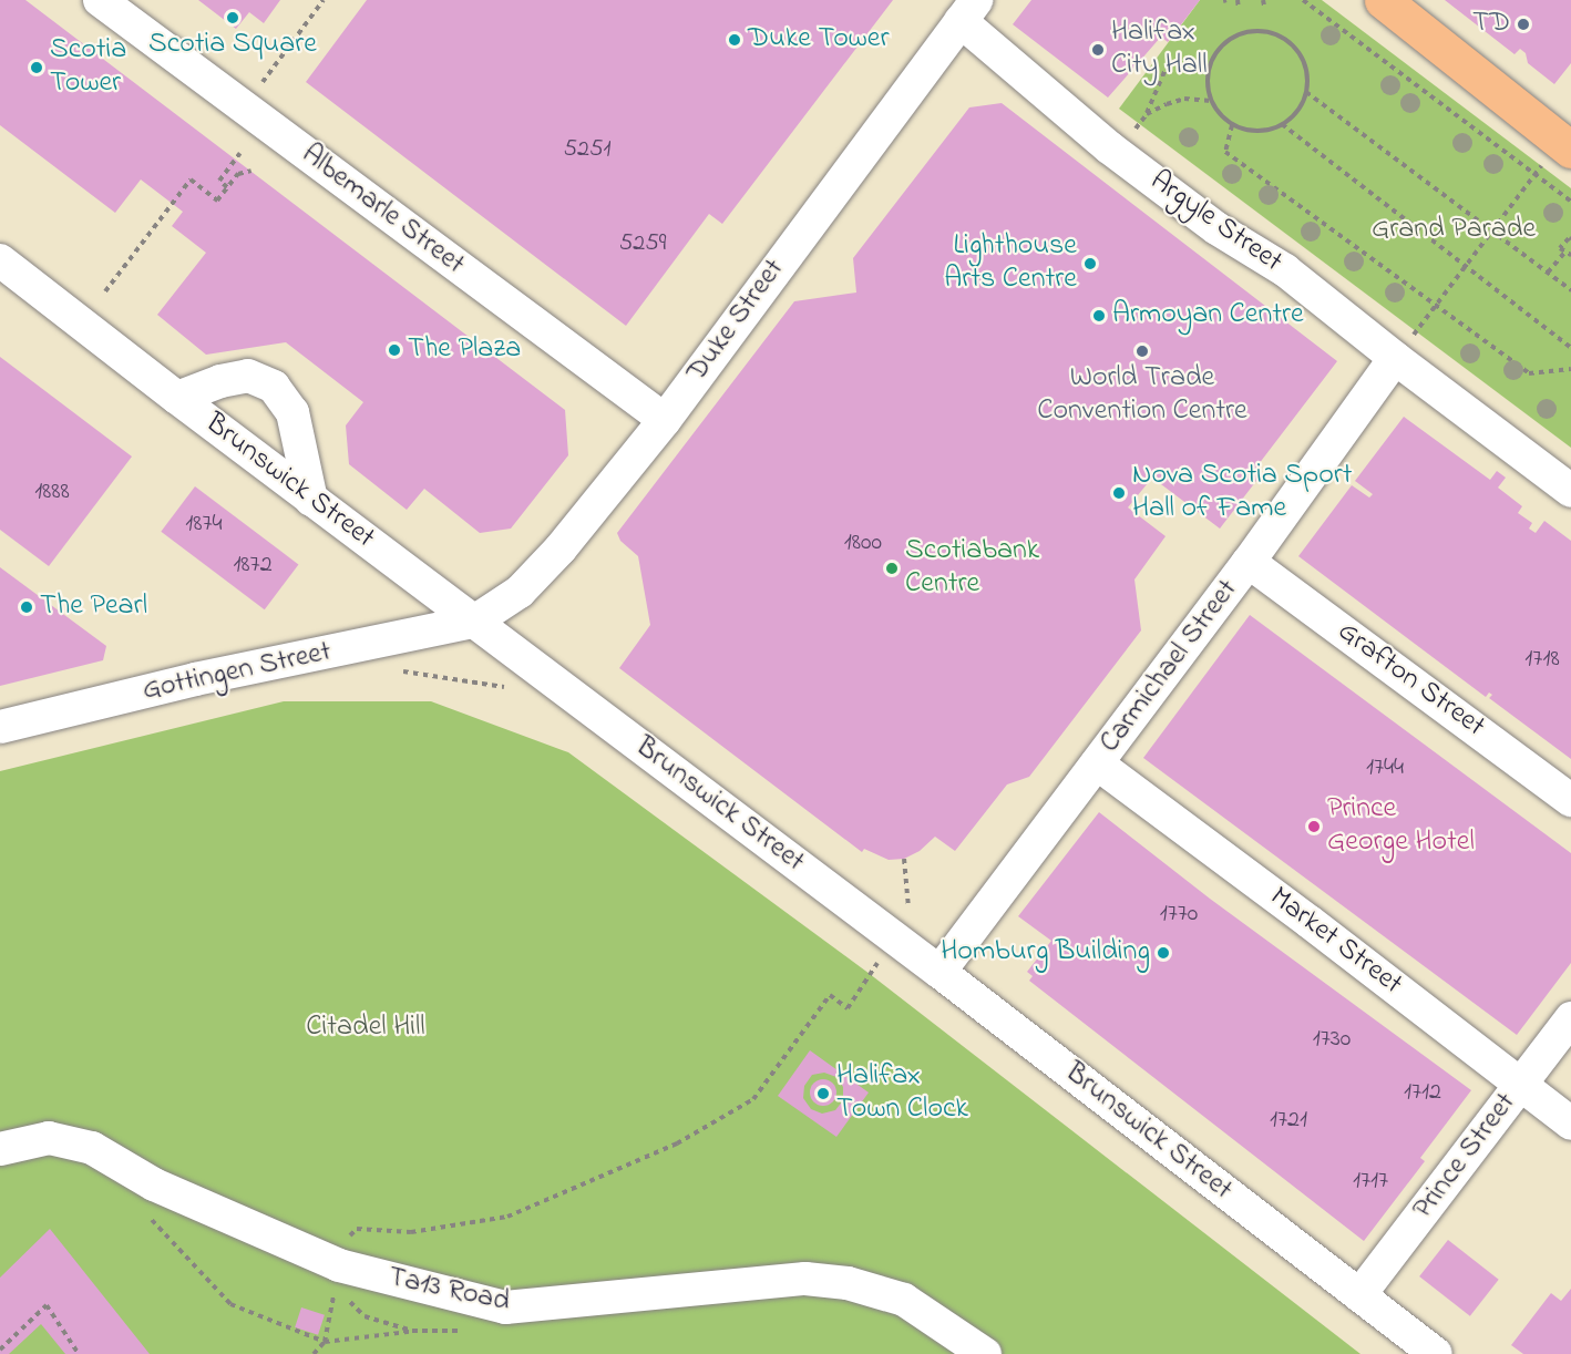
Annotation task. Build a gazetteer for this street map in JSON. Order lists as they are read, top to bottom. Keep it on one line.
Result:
{"streets":{"street":["Albemarle Street","Argyle Street","Duke Street","Brunswick Street","Carmichael Street","Gottingen Street","Grafton Street","Market Street","Prince Street","Ta13 Road"]},"crossings":[["Albemarle Street","Duke Street"],["Argyle Street","Duke Street"],["Argyle Street","Carmichael Street"],["Duke Street","Brunswick Street"],["Duke Street","Gottingen Street"],["Brunswick Street","Carmichael Street"],["Brunswick Street","Gottingen Street"],["Brunswick Street","Prince Street"],["Carmichael Street","Grafton Street"],["Carmichael Street","Market Street"],["Market Street","Prince Street"]],"parks":["Grand Parade","Citadel Hill"],"places":["Scotia Square","TD","Duke Tower","Halifax City Hall","Scotia Tower","Lighthouse Arts Centre","Armoyan Centre","The Plaza","World Trade Convention Centre","Nova Scotia Sport Hall of Fame","Scotiabank Centre","The Pearl","Prince George Hotel","Homburg Building","Halifax Town Clock"],"house_numbers":["5251","5259","1888","1874","1800","1872","1718","1744","1770","1730","1712","1721","1717"]}
